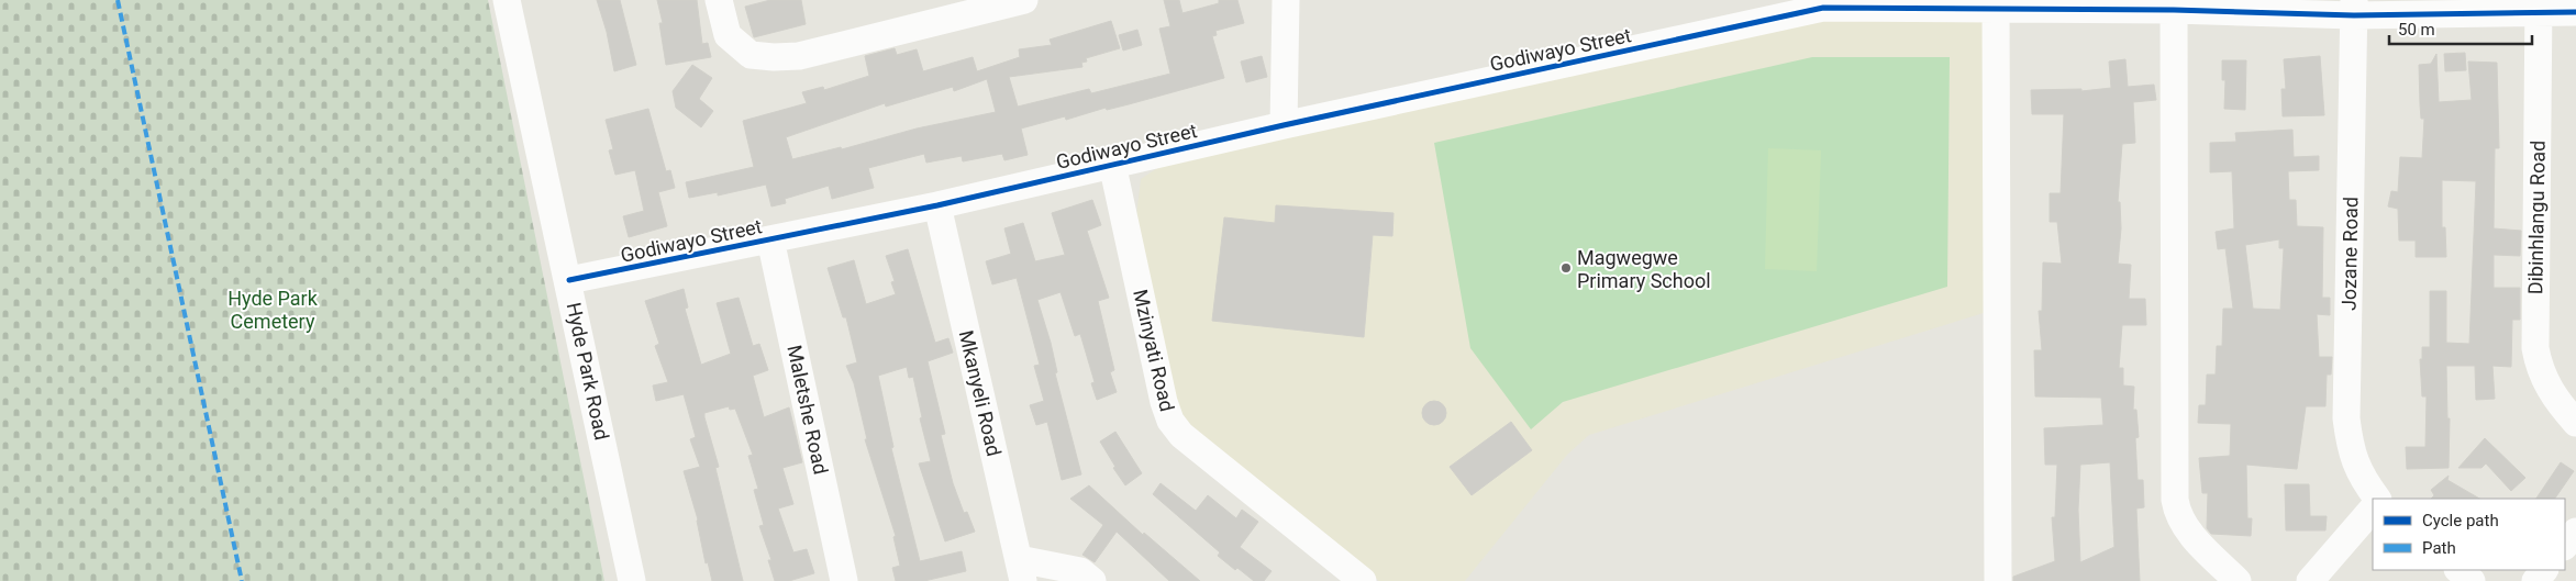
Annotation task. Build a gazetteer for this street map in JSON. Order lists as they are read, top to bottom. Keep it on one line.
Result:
{"streets":{"street":["Godiwayo Street","Dibinhlangu Road","Jozane Road","Mzinyati Road","Hyde Park Road","Mkanyeli Road","Maletshe Road"]},"crossings":[["Godiwayo Street","Dibinhlangu Road"],["Godiwayo Street","Jozane Road"],["Godiwayo Street","Mzinyati Road"],["Godiwayo Street","Hyde Park Road"],["Godiwayo Street","Mkanyeli Road"],["Godiwayo Street","Maletshe Road"]],"parks":["Hyde Park Cemetery"],"places":["Magwegwe Primary School"],"legend":["Cycle path","Path"],"scale_bar":"50 m"}
